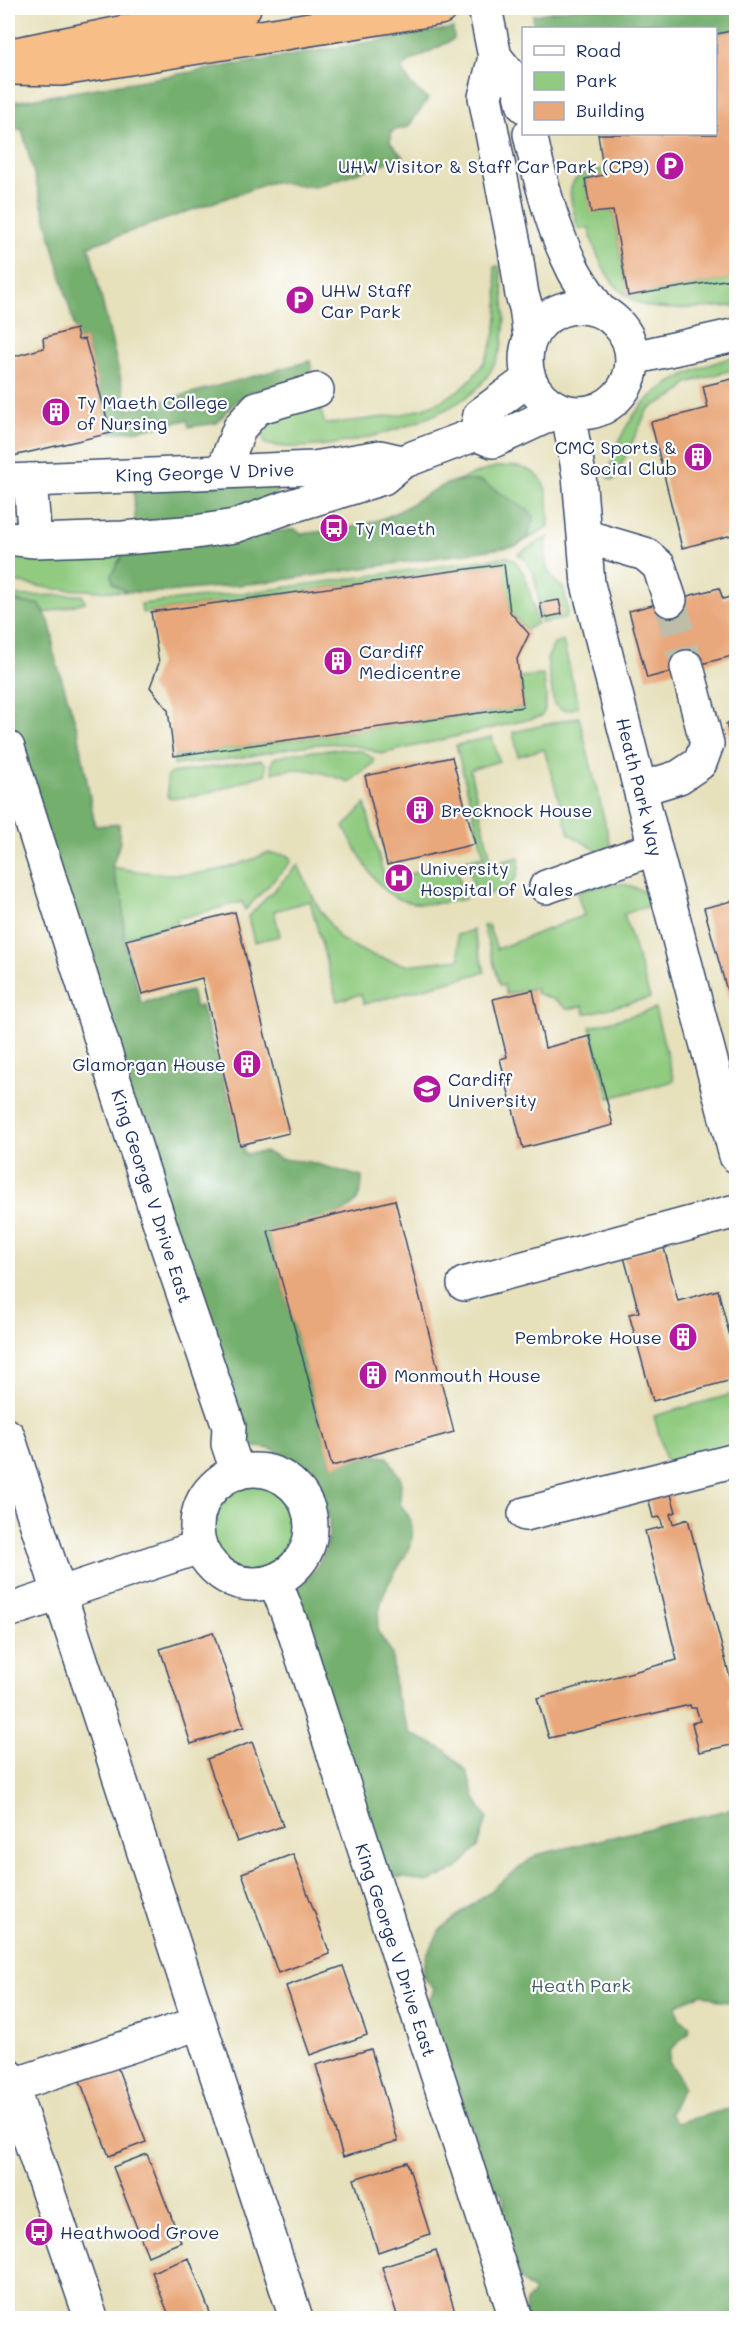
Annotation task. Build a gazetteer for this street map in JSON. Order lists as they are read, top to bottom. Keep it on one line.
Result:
{"streets":{"street":["King George V Drive","Heath Park Way","King George V Drive East"]},"crossings":[["King George V Drive","Heath Park Way"]],"parks":["Heath Park"],"places":{"parking":["UHW Visitor & Staff Car Park (CP9)","UHW Staff Car Park"],"building":["Ty Maeth College of Nursing","CMC Sports & Social Club","Cardiff Medicentre","Brecknock House","Glamorgan House","Pembroke House","Monmouth House"],"bus stop":["Ty Maeth","Heathwood Grove"],"hospital":["University Hospital of Wales"],"school or university":["Cardiff University"]},"legend":["Road","Park","Building"]}
